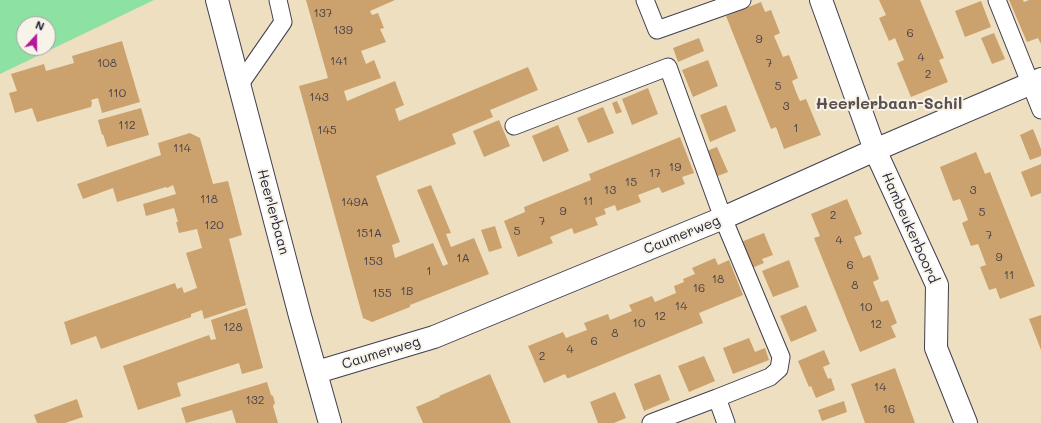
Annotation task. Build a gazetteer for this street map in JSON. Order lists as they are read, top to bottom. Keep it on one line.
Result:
{"streets":{"street":["Heerlerbaan","Hambeukerboord","Caumerweg"]},"crossings":[["Heerlerbaan","Caumerweg"],["Hambeukerboord","Caumerweg"]],"districts":["Heerlerbaan-Schil"],"house_numbers":["137","139","6","9","4","141","108","7","2","5","110","143","3","112","1","145","114","19","17","15","13","3","118","11","149A","9","5","2","7","120","5","151A","7","4","9","1A","153","6","1","11","18","8","16","1B","155","14","10","12","10","12","128","8","6","4","2","14","132","16"],"north":"top"}
